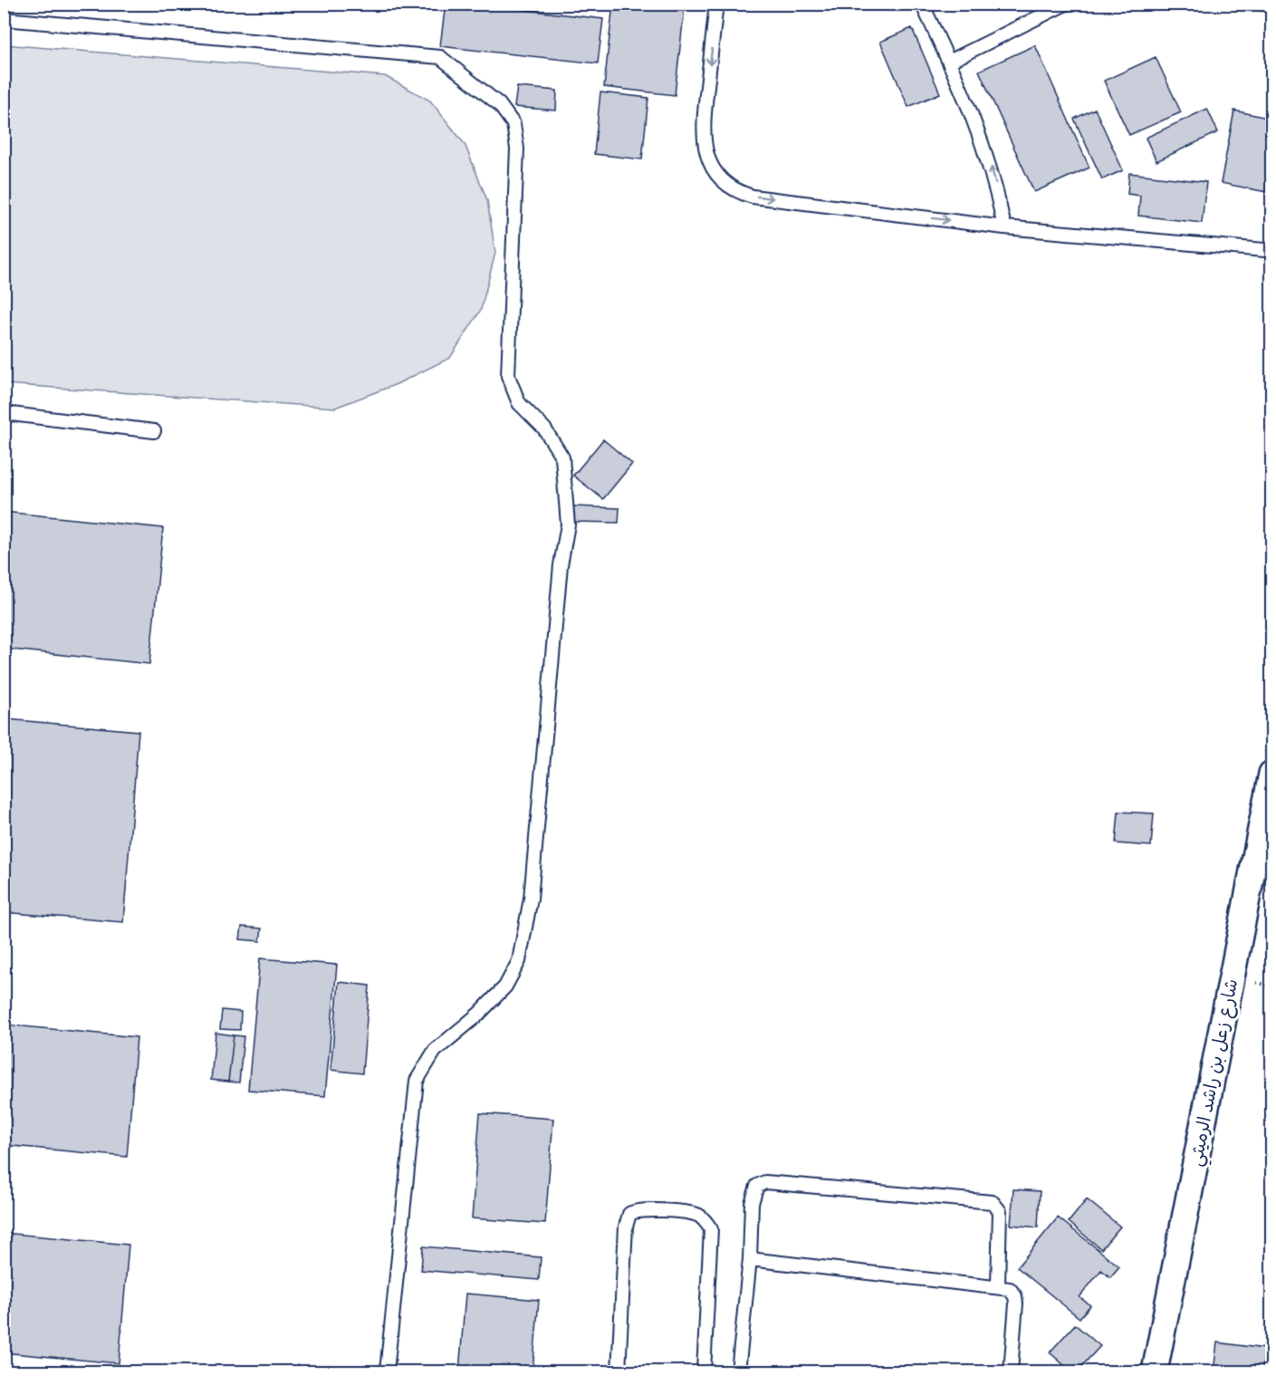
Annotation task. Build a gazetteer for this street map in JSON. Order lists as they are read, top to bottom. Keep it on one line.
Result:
{"streets":{"street":["شارع زعل بن راشد الرميثي"]}}
